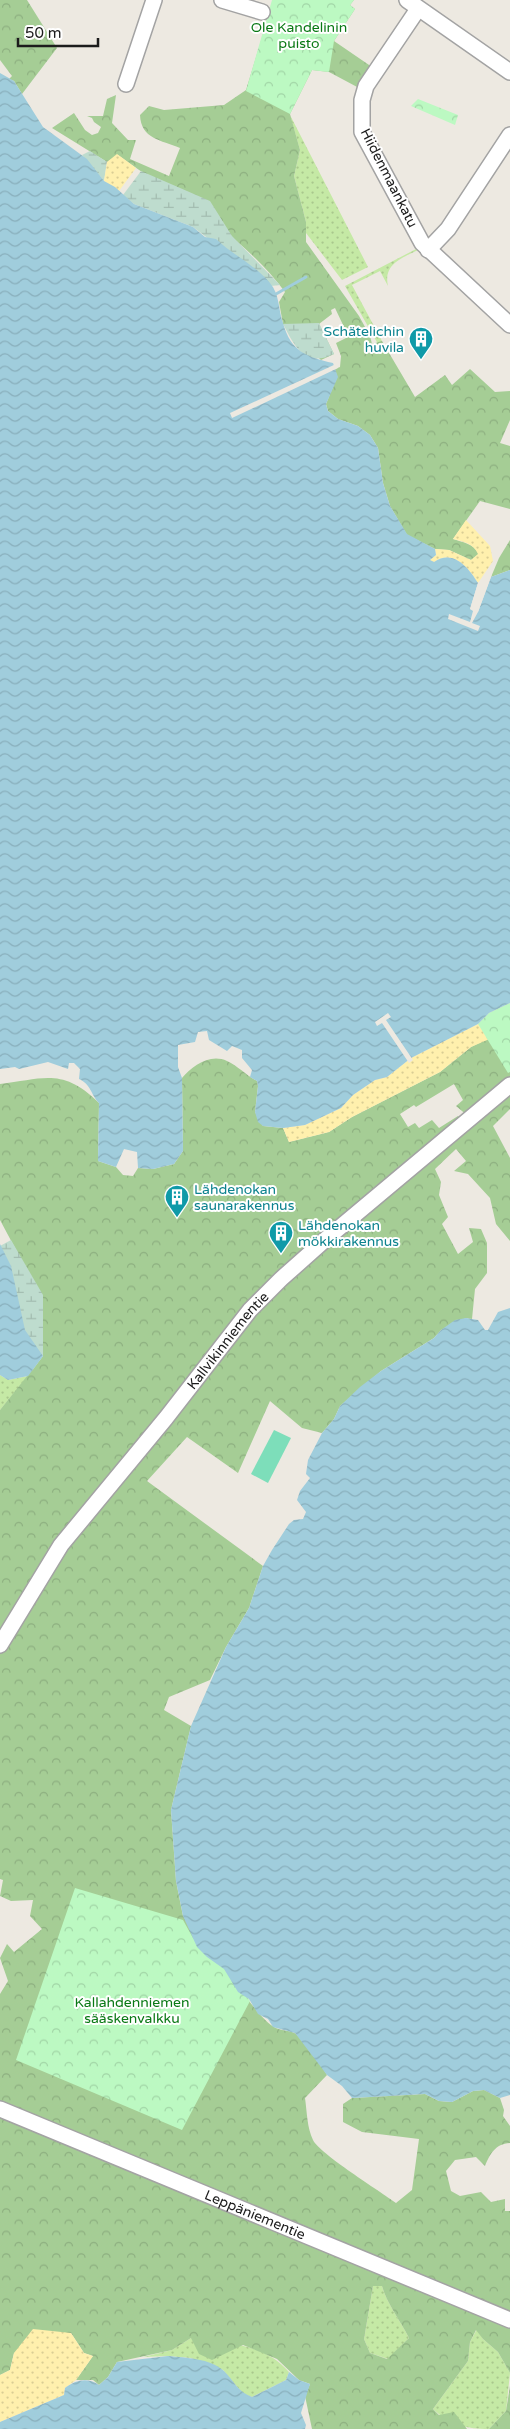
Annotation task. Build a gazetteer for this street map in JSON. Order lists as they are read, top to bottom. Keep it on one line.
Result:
{"streets":{"street":["Hiidenmaankatu","Kallvikinniementie","Leppäniementie"]},"parks":["Ole Kandelinin puisto","Kallahdenniemen sääskenvalkku"],"places":{"building":["Schätelichin huvila","Lähdenokan saunarakennus","Lähdenokan mökkirakennus"]},"scale_bar":"50 m"}
